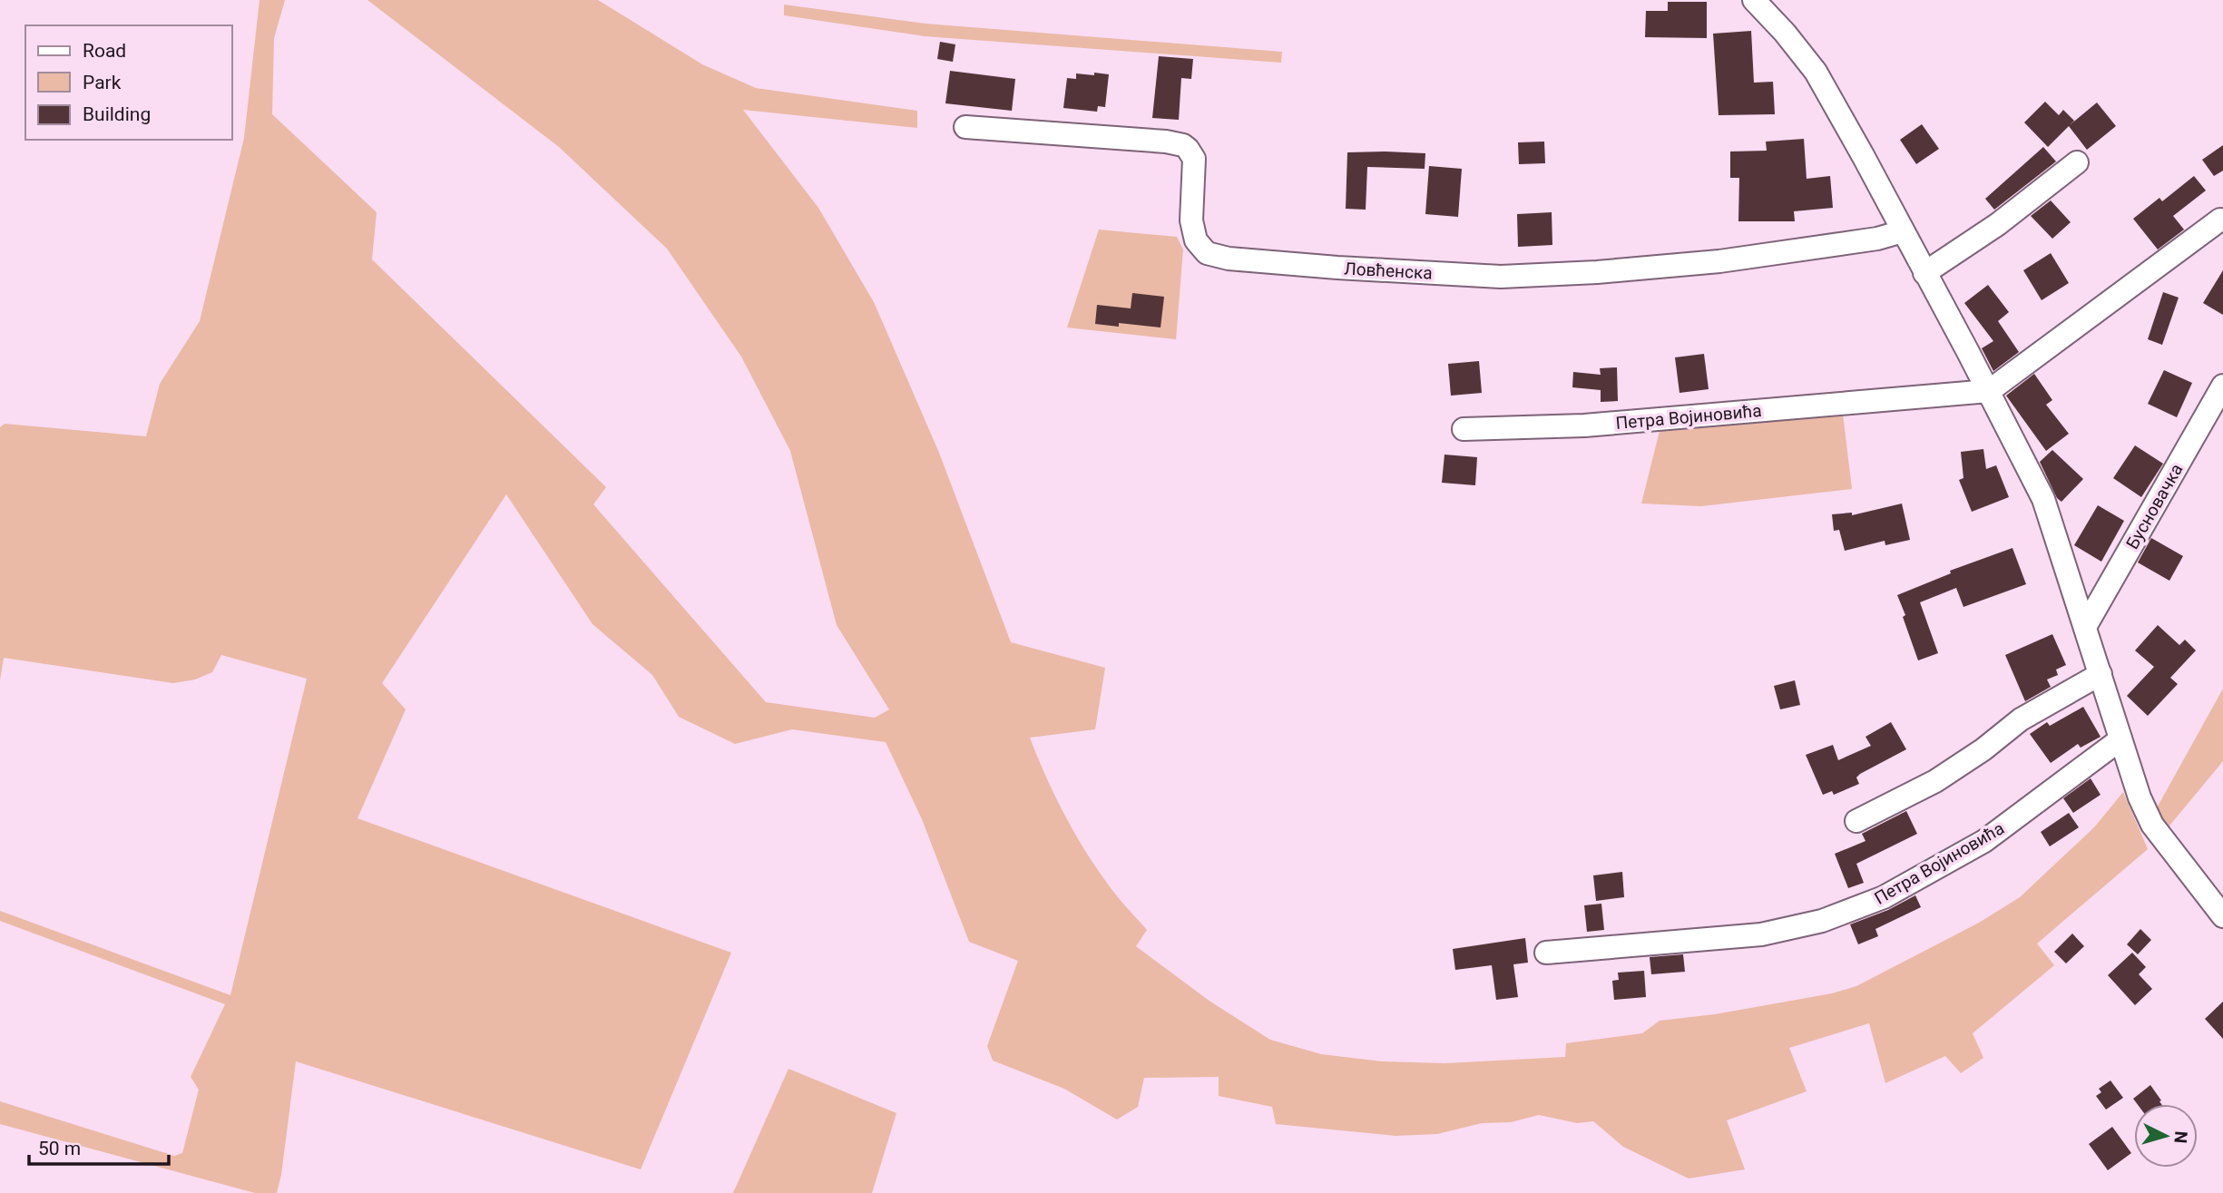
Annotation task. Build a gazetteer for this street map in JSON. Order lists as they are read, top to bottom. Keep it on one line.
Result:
{"streets":{"street":["Ловћенска","Петра Војиновића","Бусновачка"]},"legend":["Road","Park","Building"],"scale_bar":"50 m","north":"right"}
